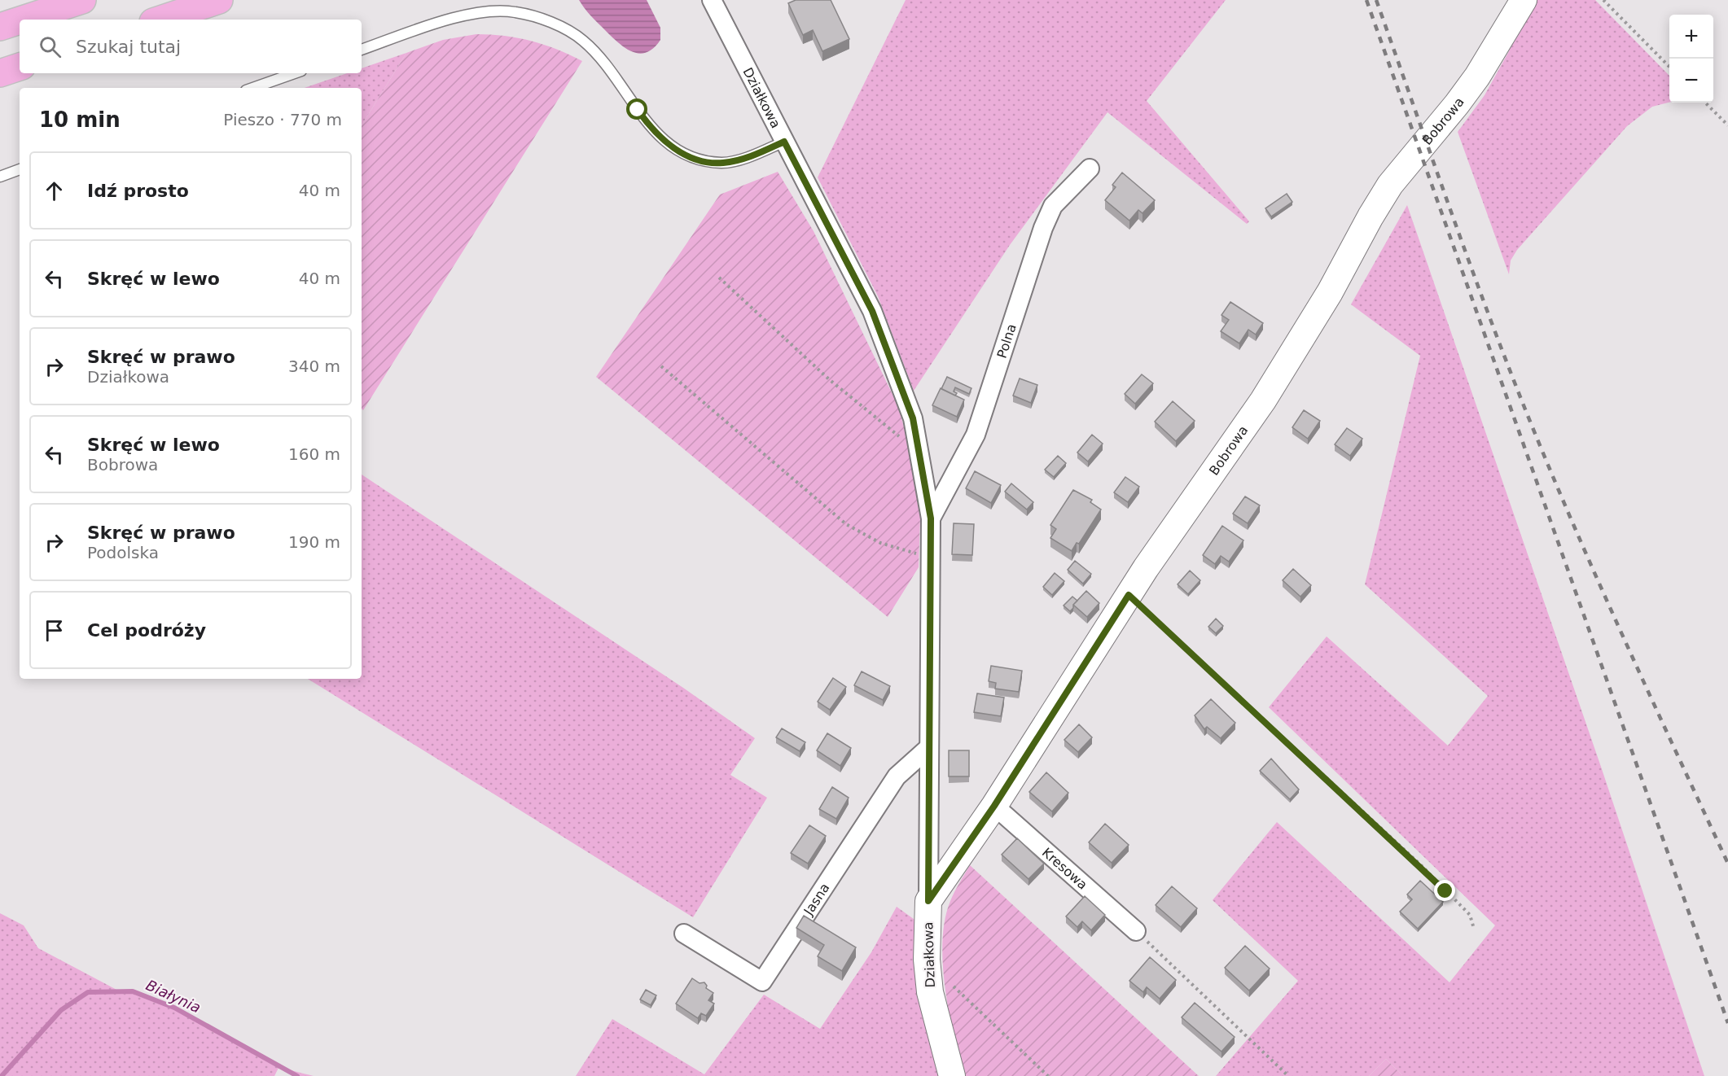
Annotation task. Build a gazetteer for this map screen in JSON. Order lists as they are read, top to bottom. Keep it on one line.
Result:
{"streets":{"street":["Działkowa","Bobrowa","Polna","Kresowa","Jasna"]},"crossings":[["Działkowa","Bobrowa"],["Działkowa","Polna"],["Działkowa","Jasna"],["Bobrowa","Kresowa"]],"water":["Białynia"],"page":{"map_buttons":["+","−"],"search":"Szukaj tutaj","heading":["10 min","Pieszo · 770 m"],"list":[["Idź prosto","40 m"],["Skręć w lewo","40 m"],["Skręć w prawo","Działkowa","340 m"],["Skręć w lewo","Bobrowa","160 m"],["Skręć w prawo","Podolska","190 m"],"Cel podróży"]}}
